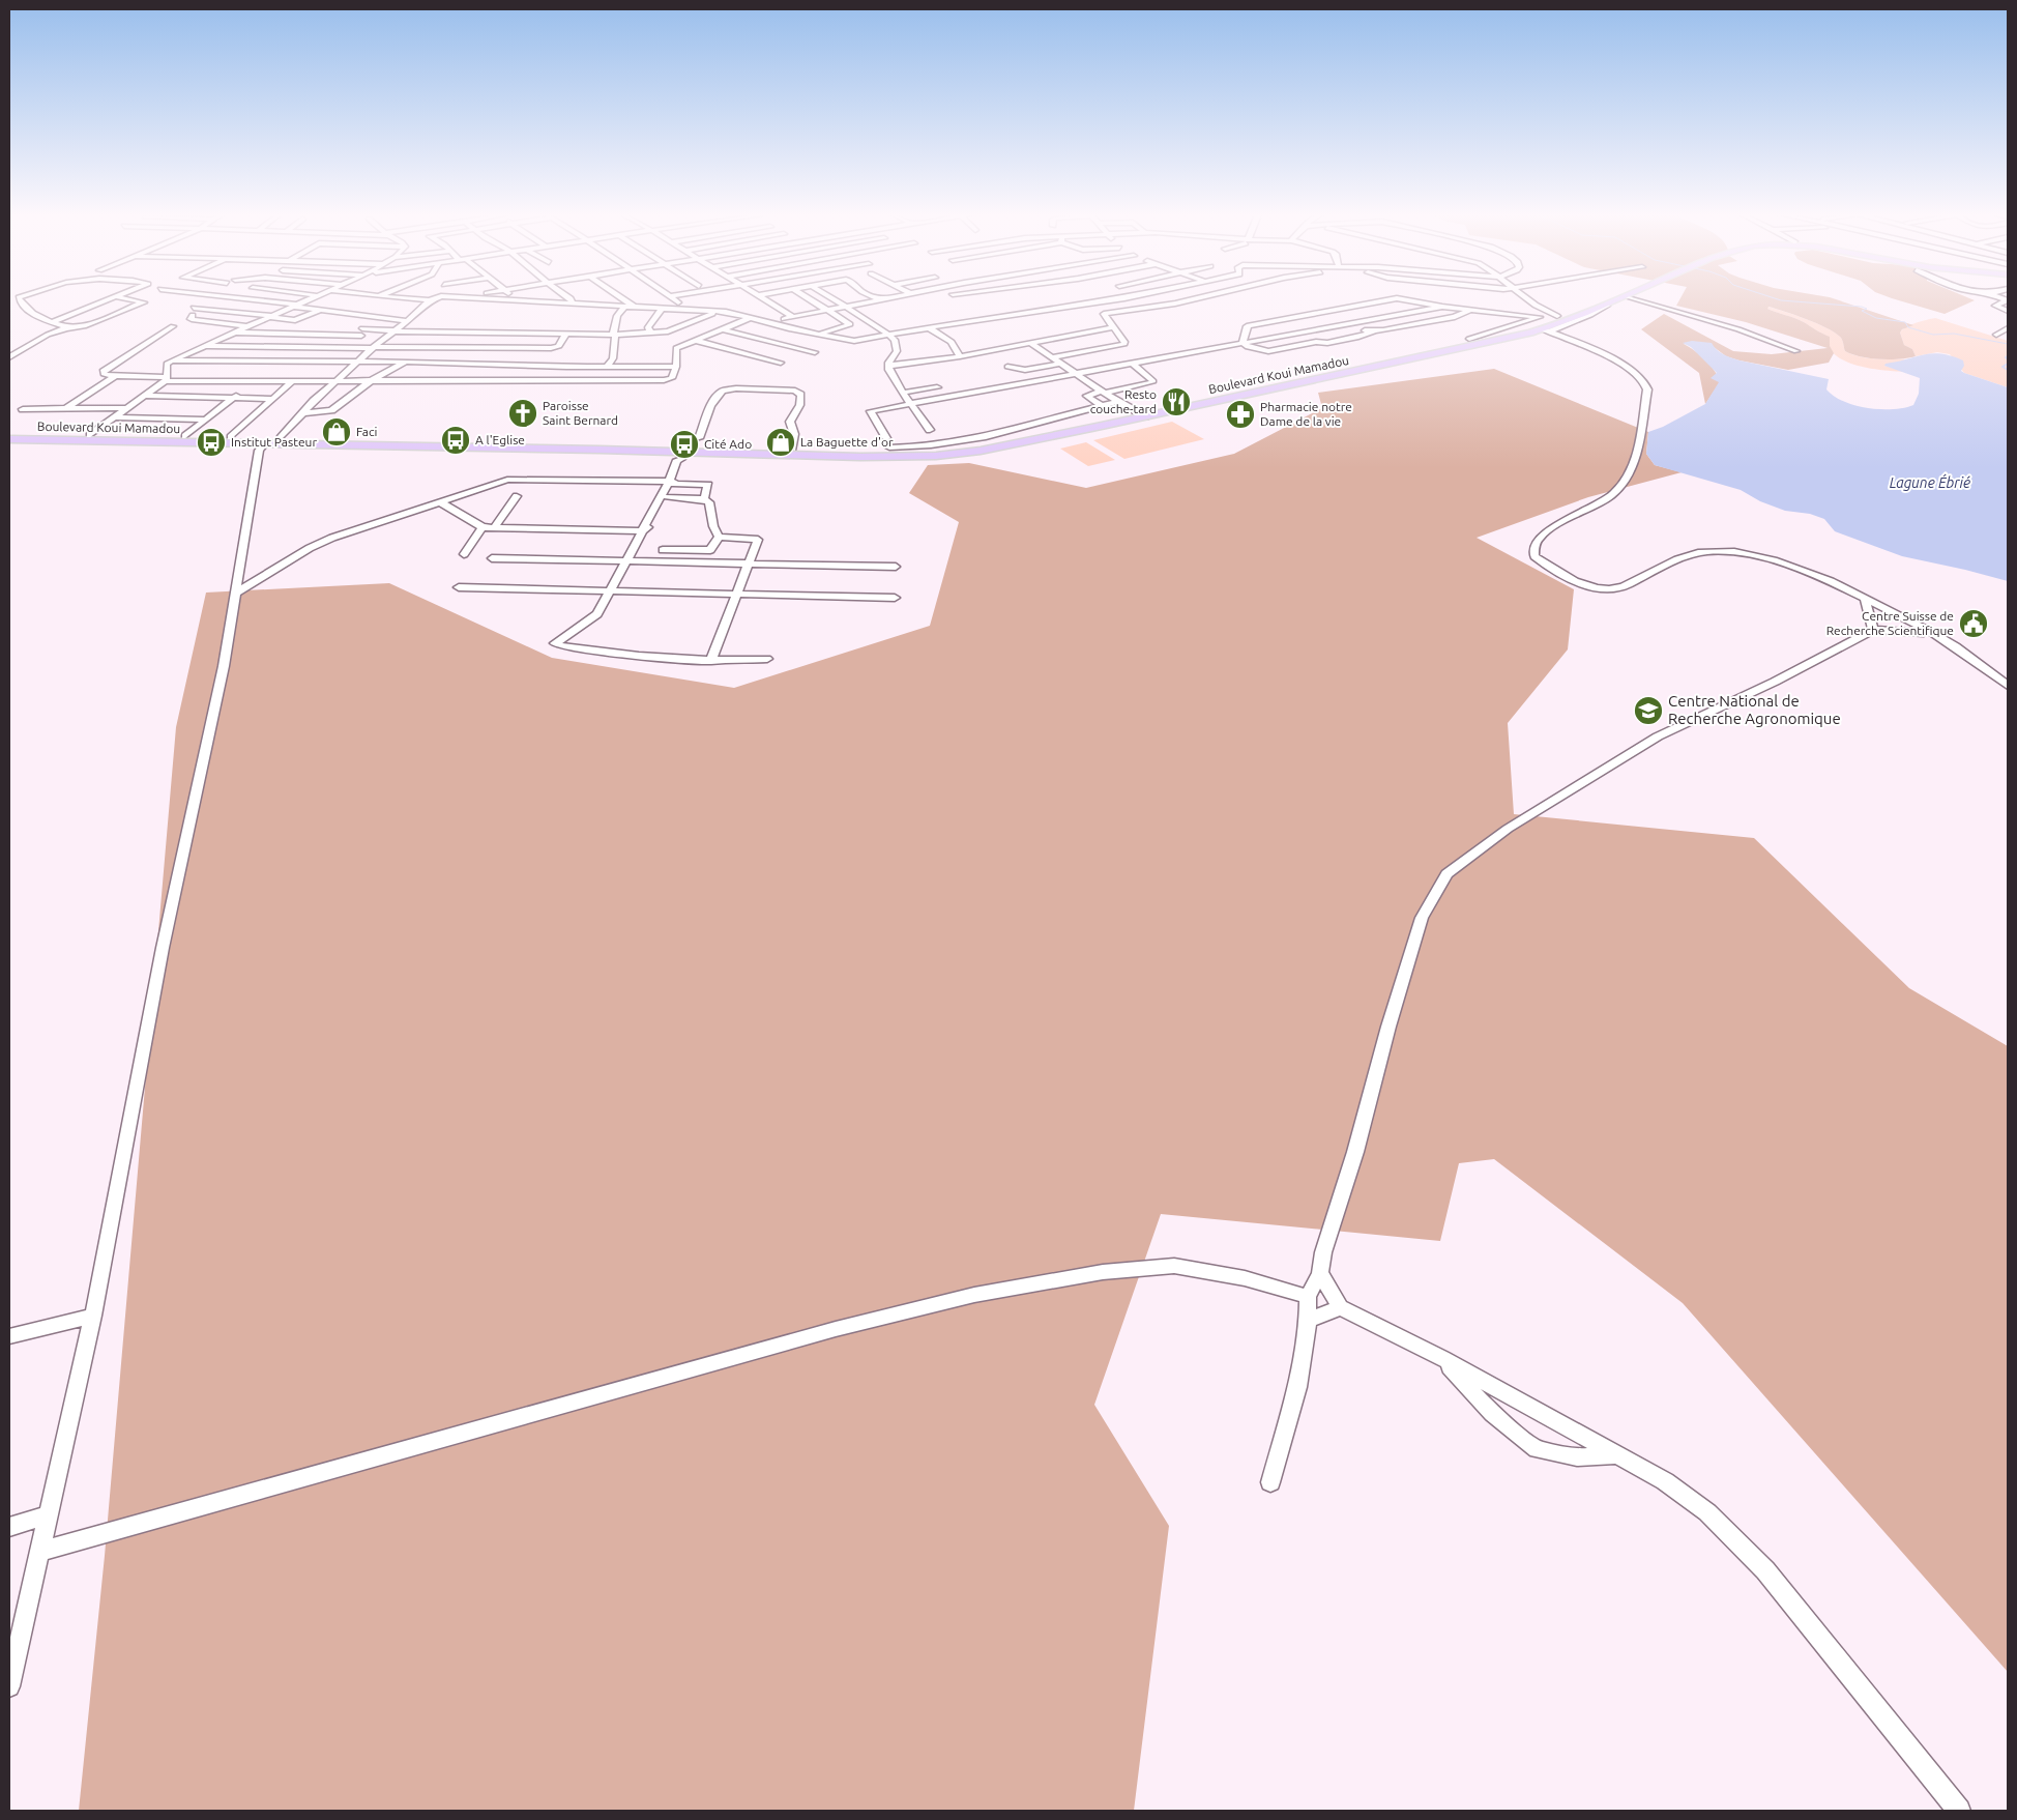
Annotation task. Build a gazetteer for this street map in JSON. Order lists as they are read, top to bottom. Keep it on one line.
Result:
{"streets":{"main road":["Boulevard Koui Mamadou"]},"water":["Lagune Ébrié"],"places":{"restaurant":["Resto couche-tard"],"church":["Paroisse Saint Bernard"],"pharmacy":["Pharmacie notre Dame de la vie"],"shop":["Faci","La Baguette d'or"],"bus stop":["A l'Eglise","Institut Pasteur","Cité Ado"],"public building":["Centre Suisse de Recherche Scientifique"],"school or university":["Centre National de Recherche Agronomique"]}}
